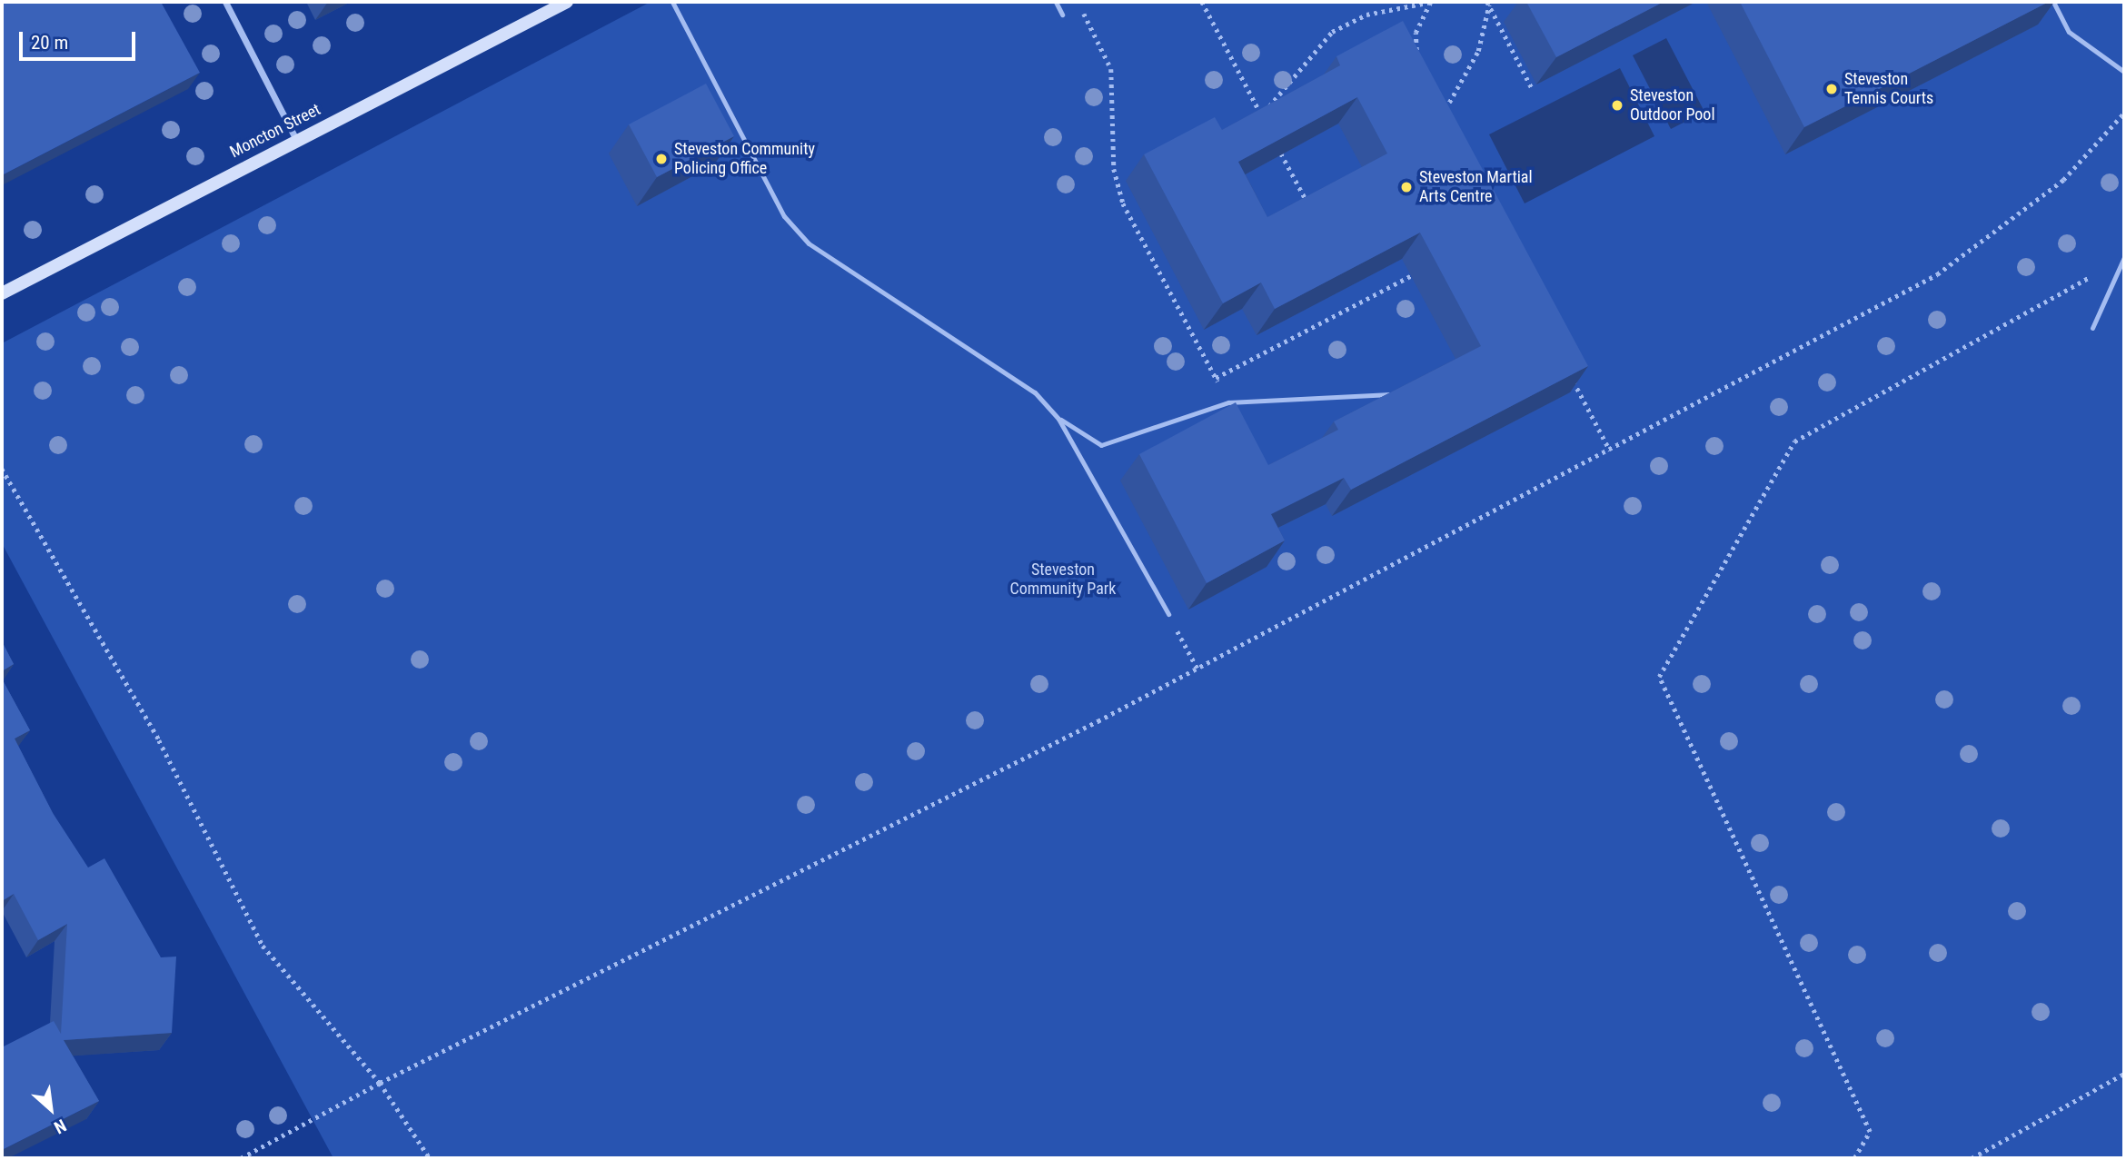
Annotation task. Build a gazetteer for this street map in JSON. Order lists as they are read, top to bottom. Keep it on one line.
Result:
{"streets":{"street":["Moncton Street"]},"parks":["Steveston Community Park"],"places":["Steveston Tennis Courts","Steveston Outdoor Pool","Steveston Community Policing Office","Steveston Martial Arts Centre"],"scale_bar":"20 m","north":"bottom right"}
